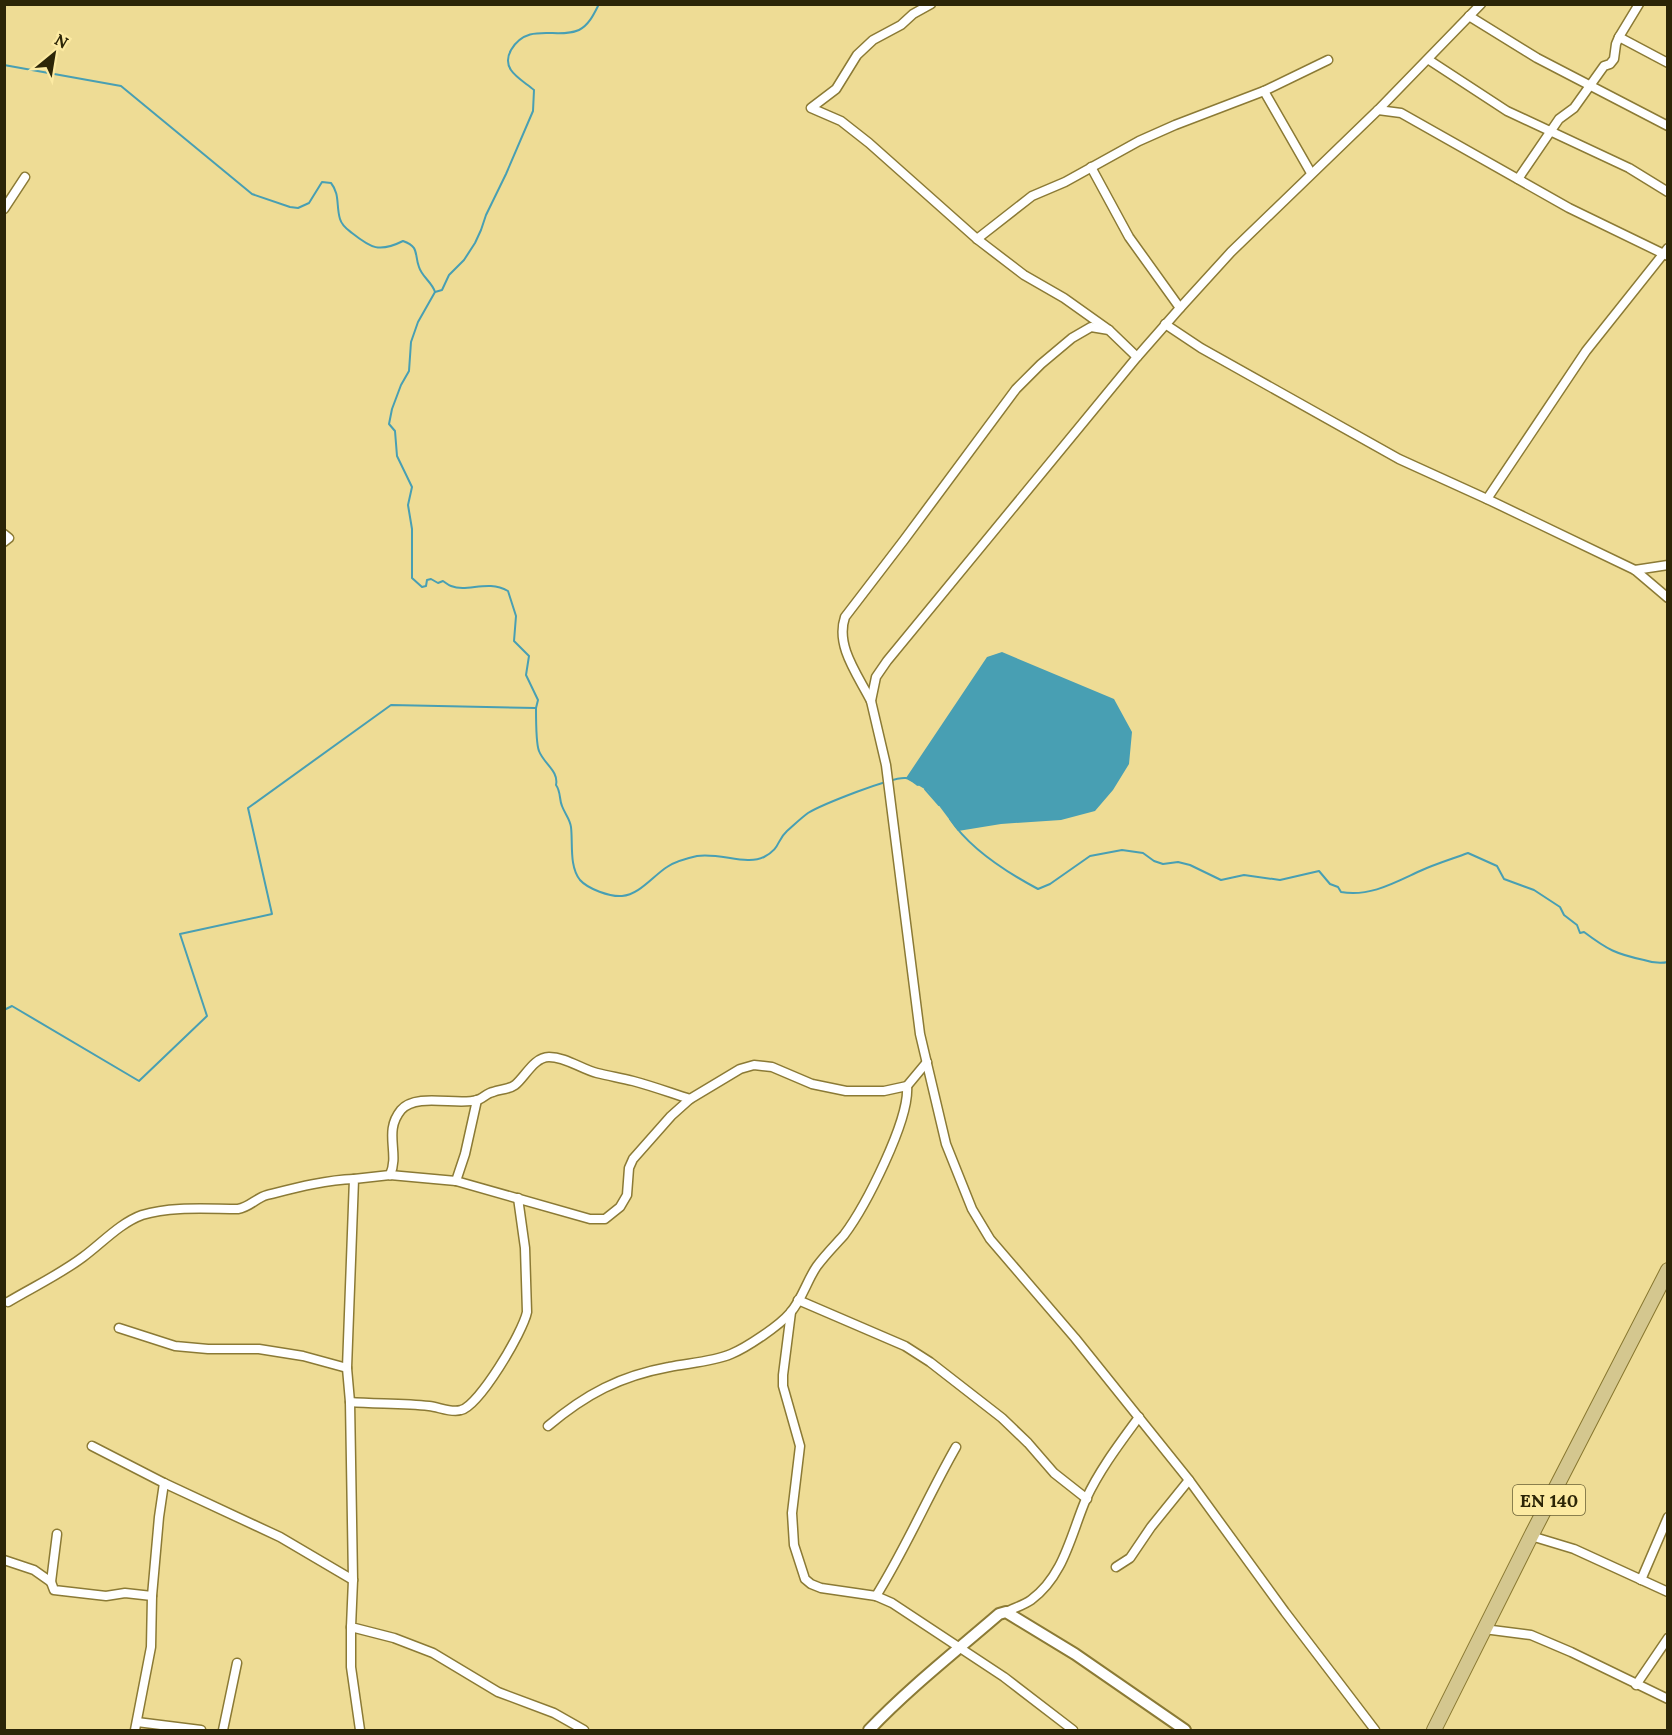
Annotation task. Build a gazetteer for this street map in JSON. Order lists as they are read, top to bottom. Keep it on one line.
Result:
{"streets":{"main road":["EN 140"]},"north":"top right"}
